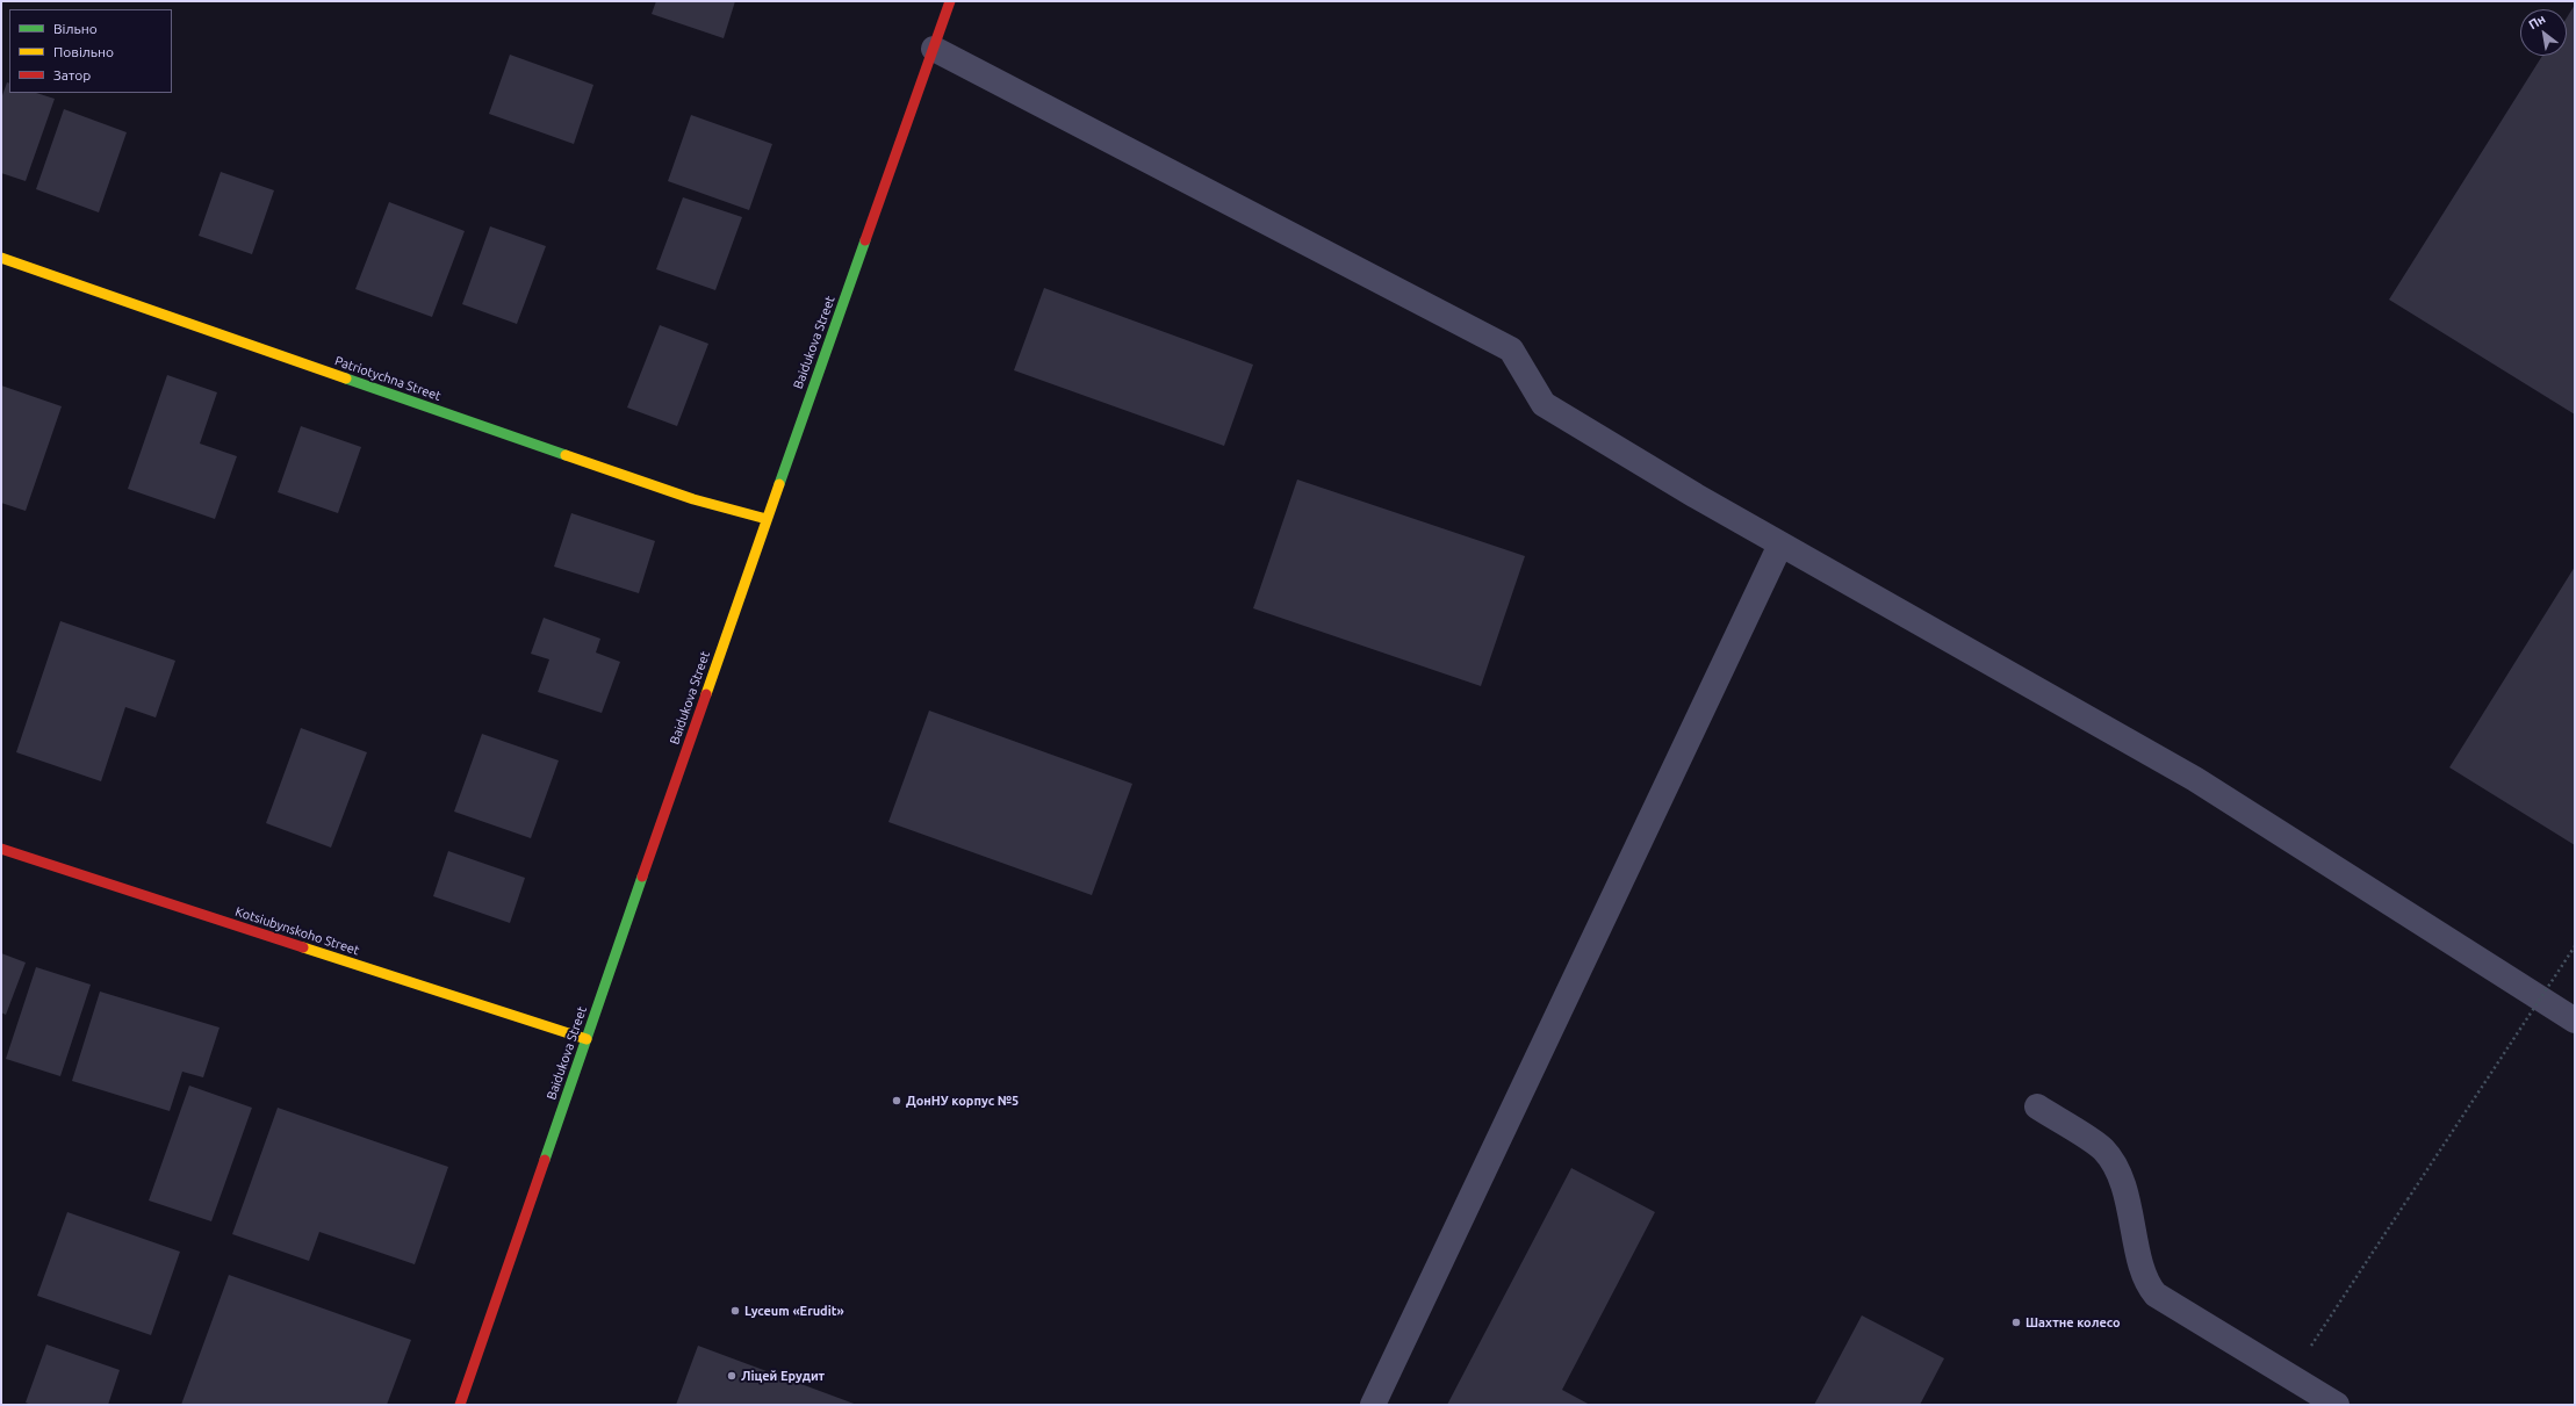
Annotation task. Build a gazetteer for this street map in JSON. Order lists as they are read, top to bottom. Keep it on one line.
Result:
{"streets":{"main road":["Baidukova Street","Patriotychna Street","Kotsiubynskoho Street"]},"crossings":[["Baidukova Street","Patriotychna Street"],["Baidukova Street","Kotsiubynskoho Street"]],"places":["ДонНУ корпус №5","Lyceum «Erudit»","Шахтне колесо","Ліцей Ерудит"],"legend":["Вільно","Повільно","Затор"],"north":"top left"}
